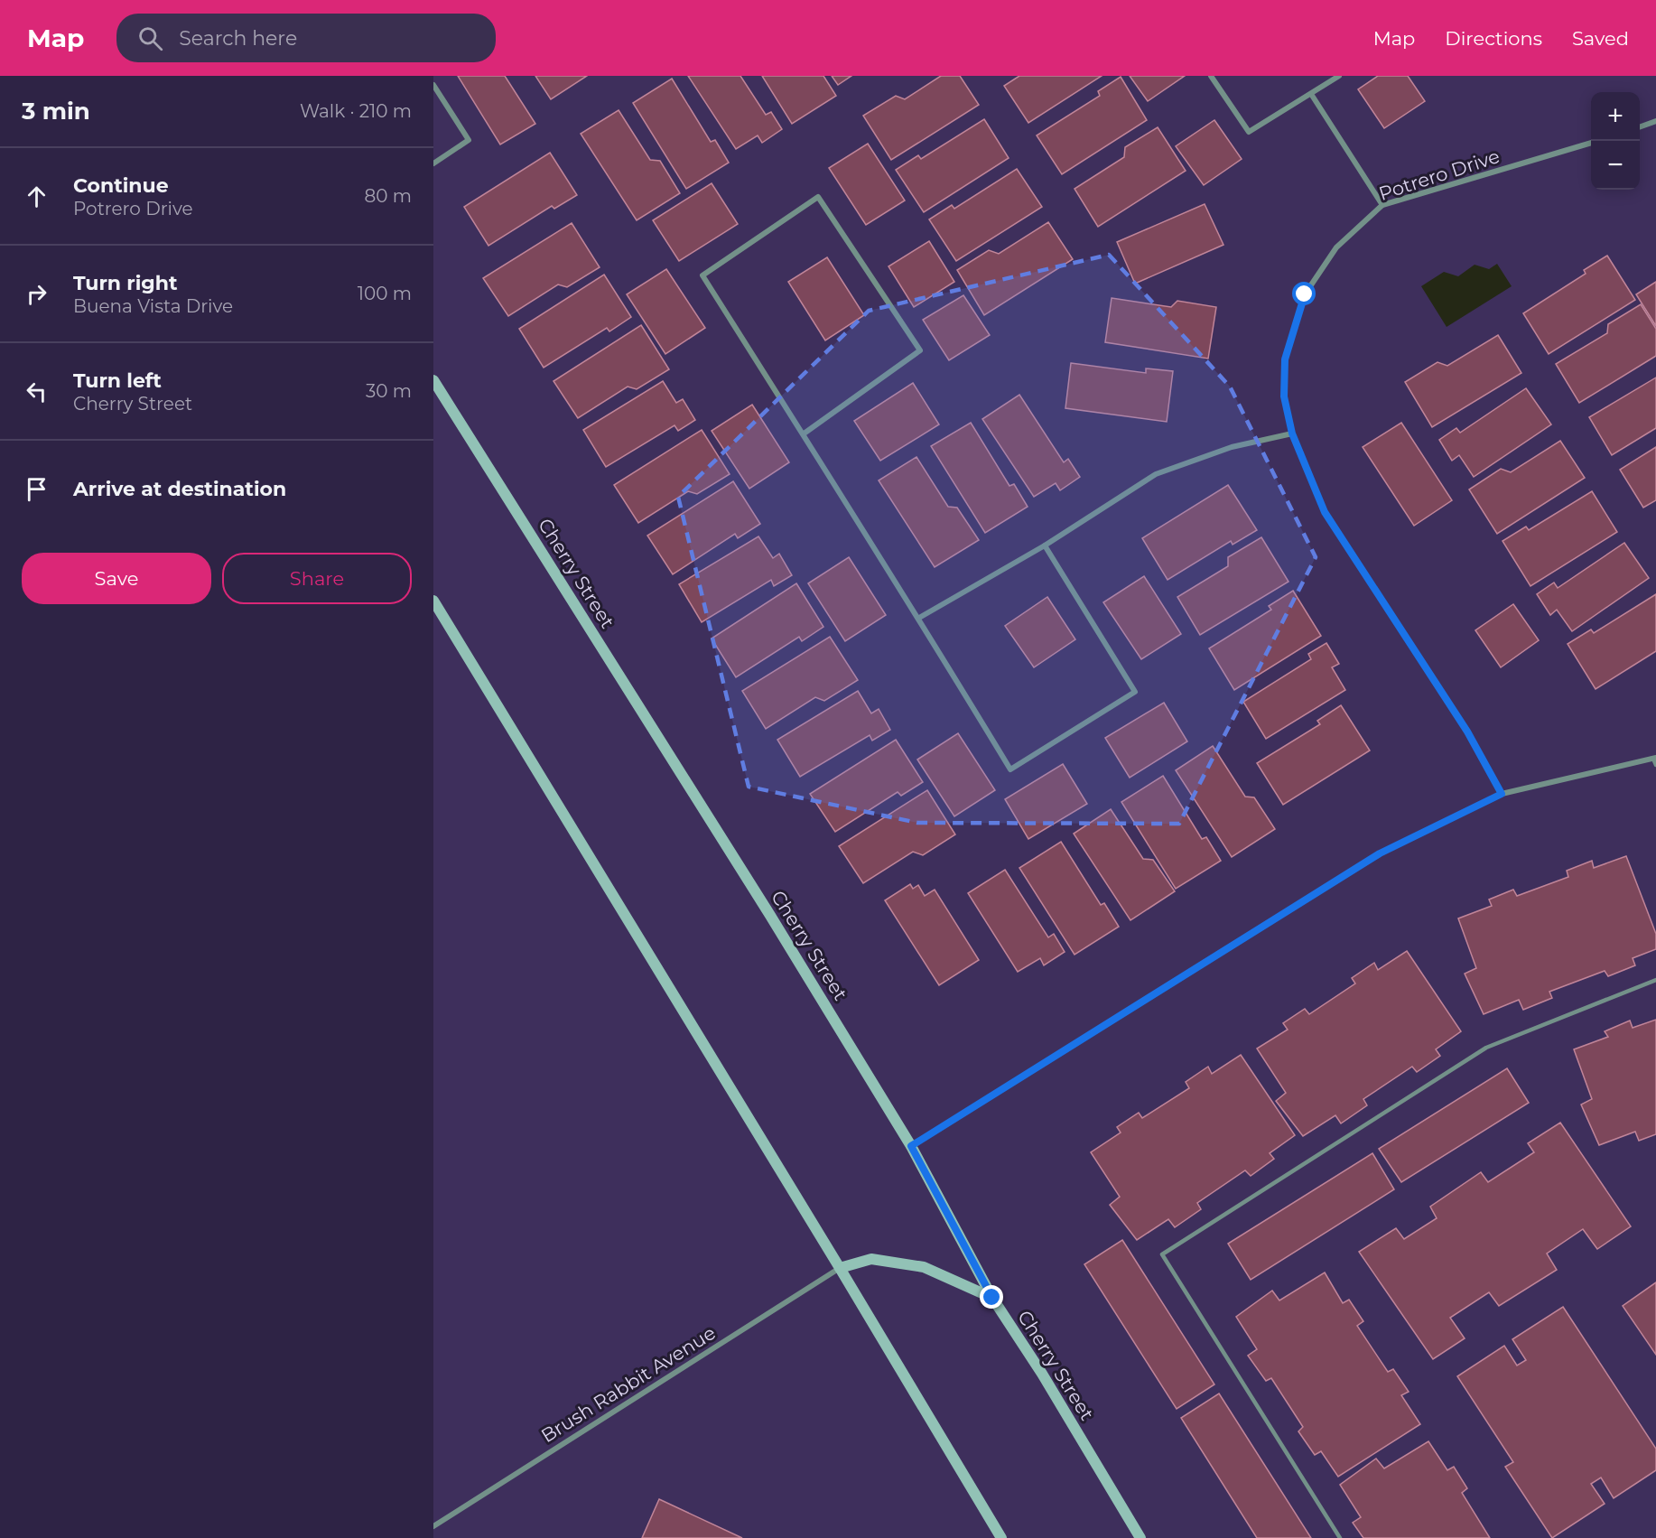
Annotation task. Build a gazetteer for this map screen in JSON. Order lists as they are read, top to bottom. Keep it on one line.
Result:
{"streets":{"main road":["Cherry Street"],"street":["Potrero Drive","Brush Rabbit Avenue"]},"page":{"header":"Map","search":"Search here","nav":["Map","Directions","Saved"],"heading":["3 min","Walk · 210 m"],"map_buttons":["+","−"],"list":[["Continue","Potrero Drive","80 m"],["Turn right","Buena Vista Drive","100 m"],["Turn left","Cherry Street","30 m"],"Arrive at destination"],"buttons":["Save","Share"]}}
